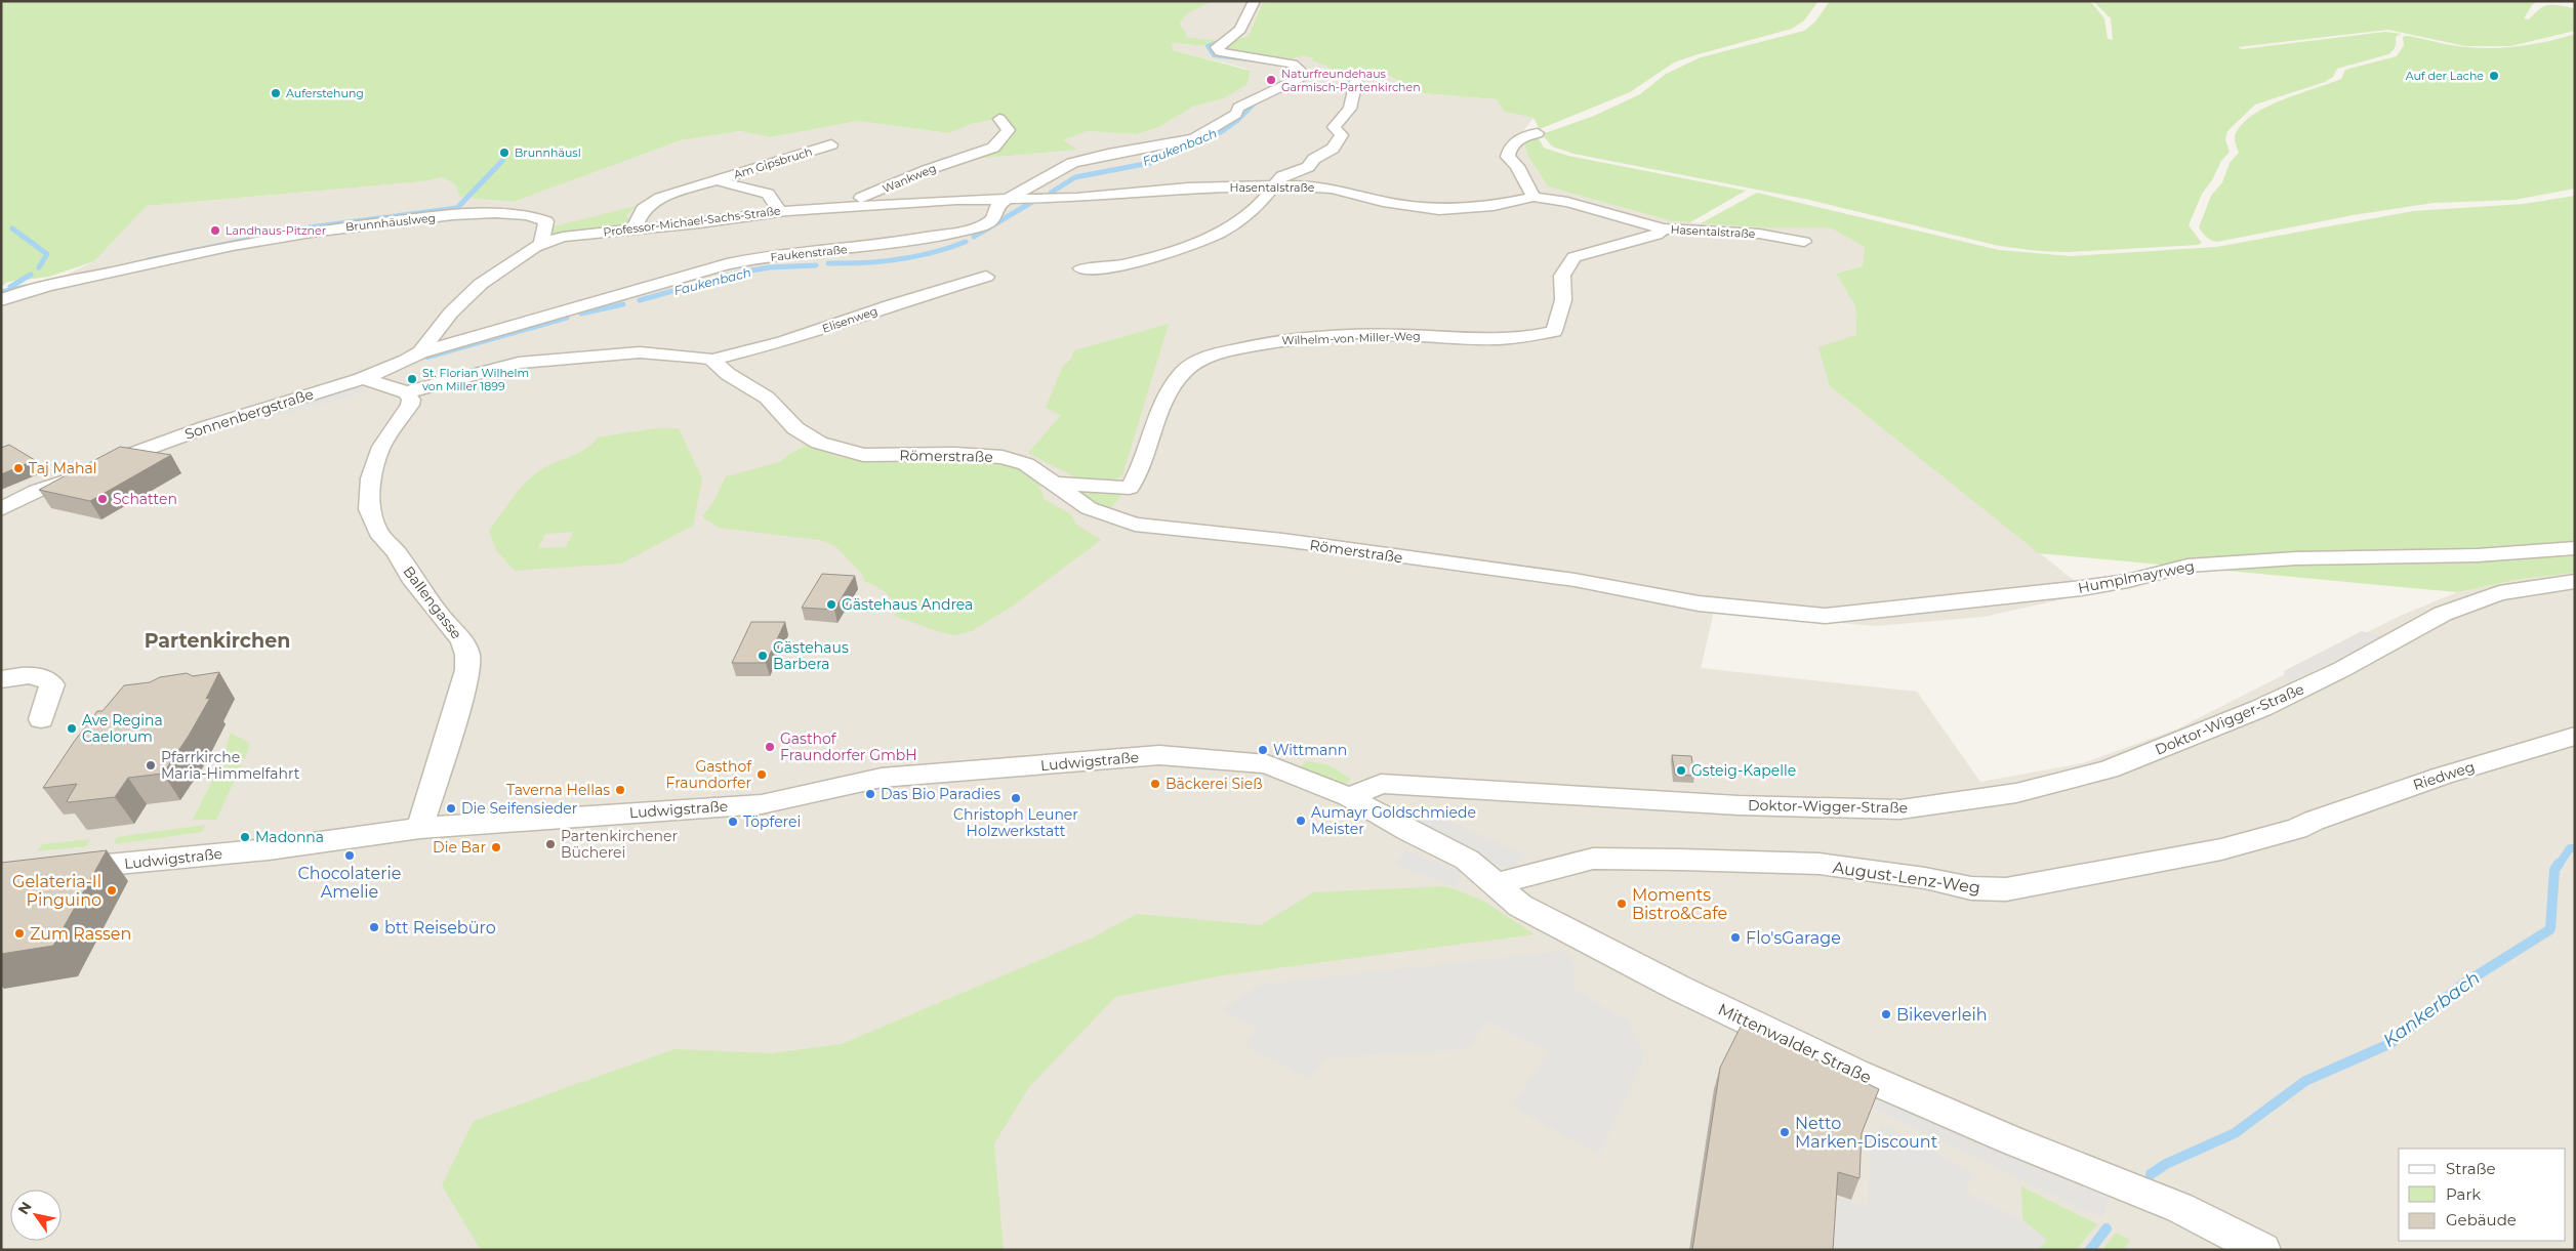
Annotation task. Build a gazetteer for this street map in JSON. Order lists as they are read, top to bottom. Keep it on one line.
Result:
{"streets":{"street":["Am Gipsbruch","Wankweg","Hasentalstraße","Professor-Michael-Sachs-Straße","Brunnhäuslweg","Faukenstraße","Elisenweg","Wilhelm-von-Miller-Weg","Sonnenbergstraße","Römerstraße","Humplmayrweg","Ballengasse","Doktor-Wigger-Straße","Ludwigstraße","Riedweg","August-Lenz-Weg","Mittenwalder Straße"]},"crossings":[["Am Gipsbruch","Wankweg"],["Am Gipsbruch","Professor-Michael-Sachs-Straße"],["Wankweg","Professor-Michael-Sachs-Straße"],["Hasentalstraße","Professor-Michael-Sachs-Straße"],["Hasentalstraße","Faukenstraße"],["Hasentalstraße","Wilhelm-von-Miller-Weg"],["Professor-Michael-Sachs-Straße","Brunnhäuslweg"],["Professor-Michael-Sachs-Straße","Faukenstraße"],["Professor-Michael-Sachs-Straße","Sonnenbergstraße"],["Faukenstraße","Sonnenbergstraße"],["Elisenweg","Römerstraße"],["Römerstraße","Humplmayrweg"],["Ballengasse","Ludwigstraße"],["Doktor-Wigger-Straße","Ludwigstraße"],["Doktor-Wigger-Straße","Mittenwalder Straße"],["Ludwigstraße","Mittenwalder Straße"],["Riedweg","August-Lenz-Weg"],["August-Lenz-Weg","Mittenwalder Straße"]],"districts":["Partenkirchen"],"water":["Faukenbach","Kankerbach"],"places":["Auf der Lache","Naturfreundehaus Garmisch-Partenkirchen","Auferstehung","Brunnhäusl","Landhaus-Pitzner","St. Florian Wilhelm von Miller 1899","Taj Mahal","Schatten","Gästehaus Andrea","Gästehaus Barbera","Ave Regina Caelorum","Gasthof Fraundorfer GmbH","Wittmann","Pfarrkirche Maria-Himmelfahrt","Gsteig-Kapelle","Gasthof Fraundorfer","Bäckerei Sieß","Taverna Hellas","Das Bio Paradies","Christoph Leuner Holzwerkstatt","Die Seifensieder","Aumayr Goldschmiede Meister","Töpferei","Madonna","Partenkirchener Bücherei","Die Bar","Chocolaterie Amelie","Gelateria-Il Pinguino","Moments Bistro&Cafe","btt Reisebüro","Zum Rassen","Flo'sGarage","Bikeverleih","Netto Marken-Discount"],"legend":["Straße","Park","Gebäude"],"north":"top left"}
